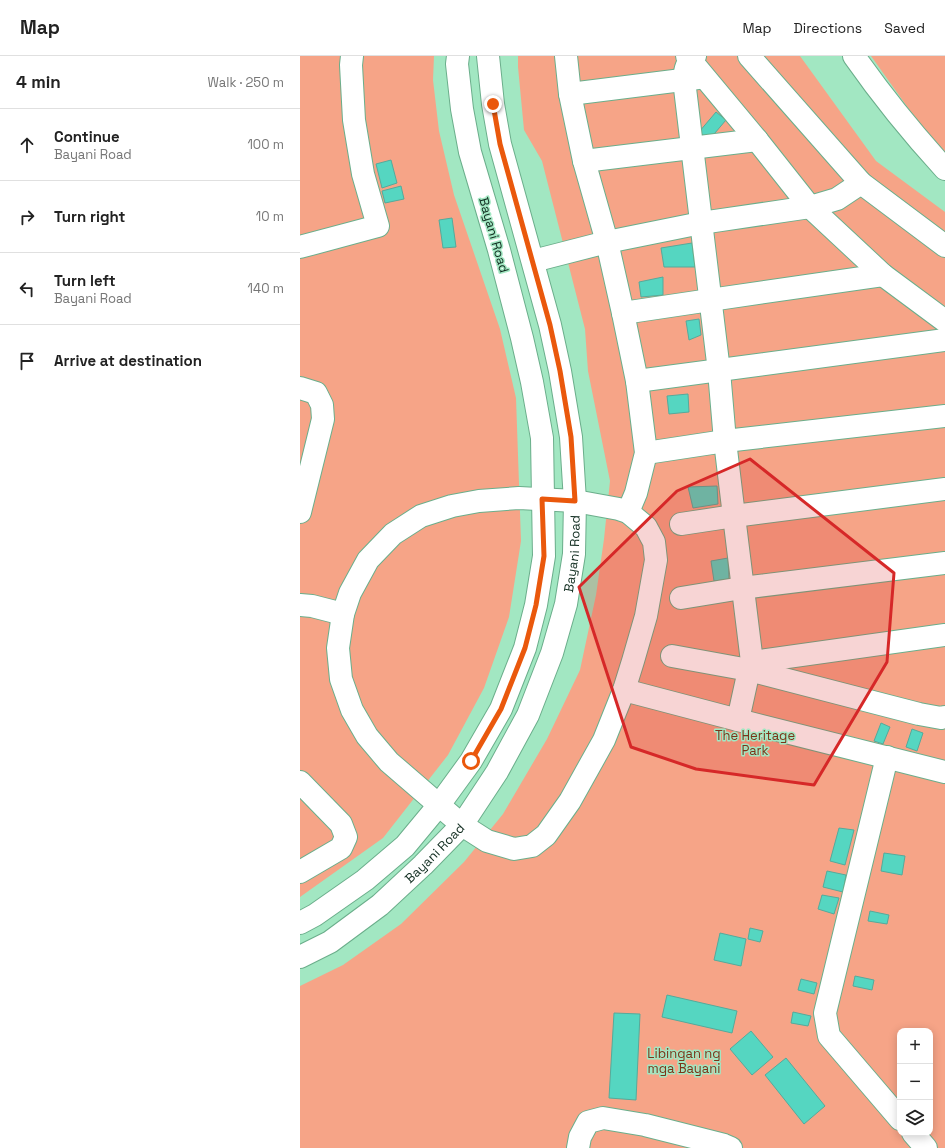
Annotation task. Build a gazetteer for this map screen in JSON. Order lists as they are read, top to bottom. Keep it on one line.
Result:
{"streets":{"main road":["Bayani Road"]},"parks":["The Heritage Park","Libingan ng mga Bayani"],"page":{"header":"Map","nav":["Map","Directions","Saved"],"heading":["4 min","Walk · 250 m"],"list":[["Continue","Bayani Road","100 m"],["Turn right","10 m"],["Turn left","Bayani Road","140 m"],"Arrive at destination"],"map_buttons":["+","−"]}}
